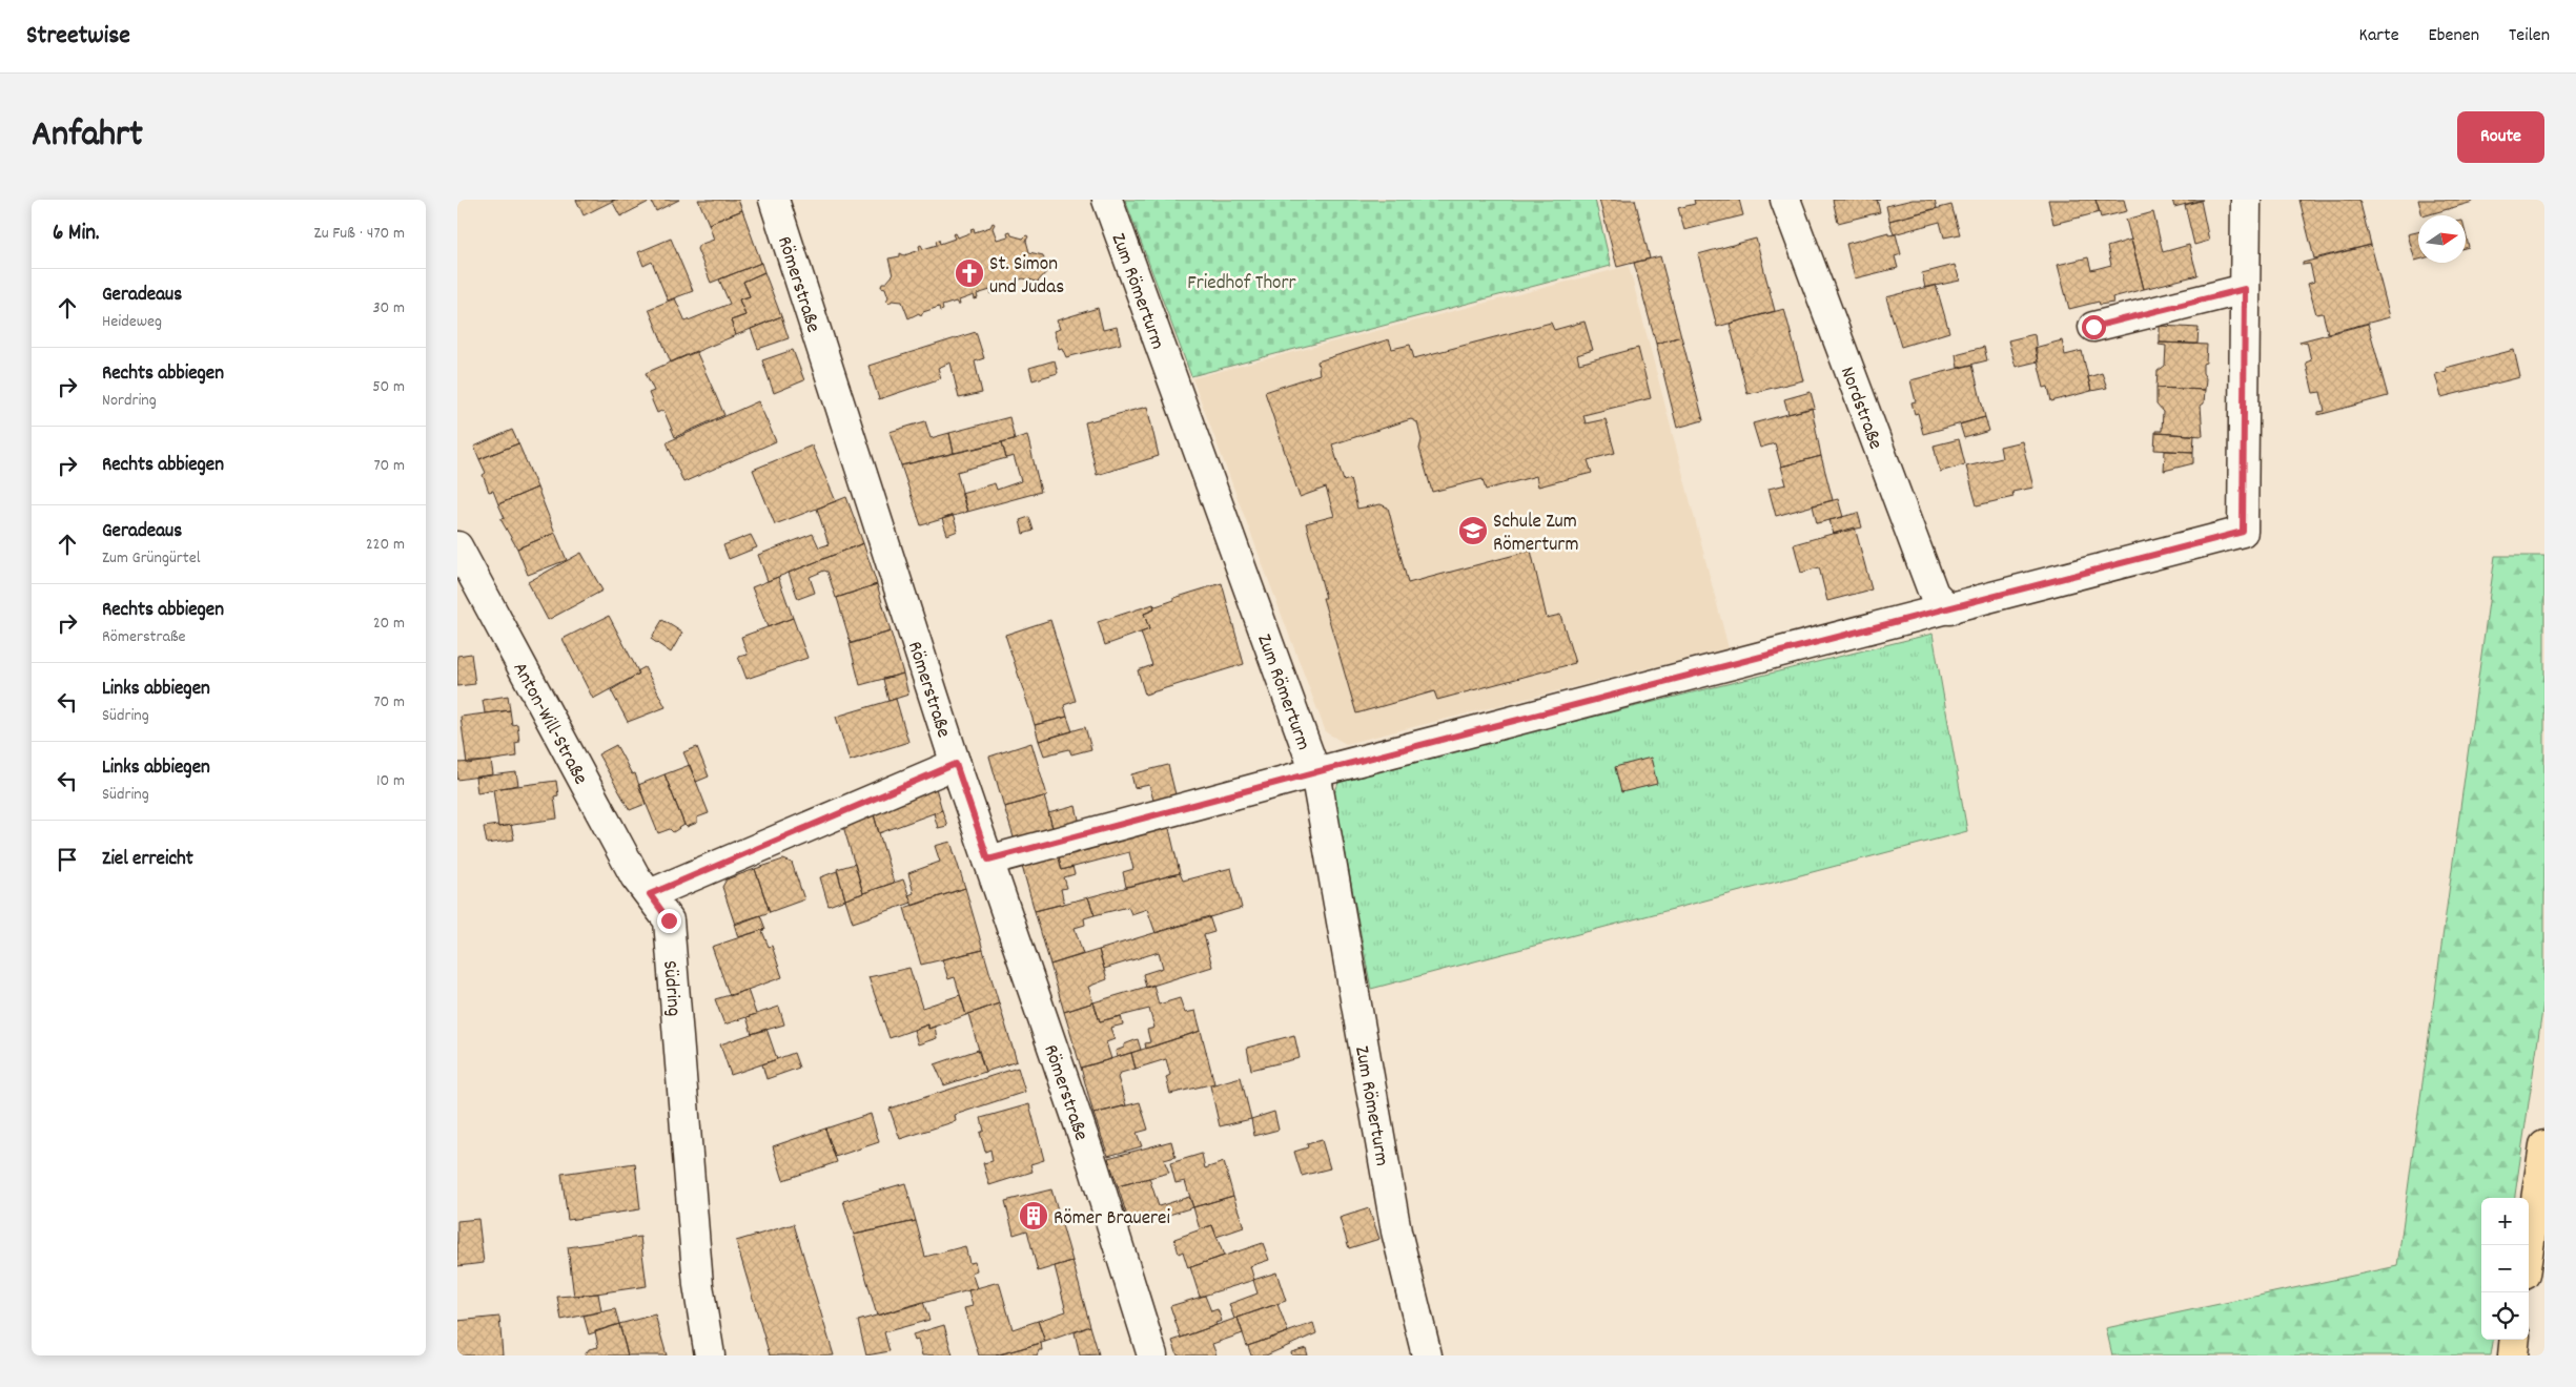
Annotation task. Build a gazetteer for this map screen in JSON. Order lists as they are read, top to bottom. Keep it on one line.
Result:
{"streets":{"street":["Römerstraße","Zum Römerturm","Nordstraße","Anton-Will-Straße","Südring"]},"crossings":[["Anton-Will-Straße","Südring"]],"parks":["Friedhof Thorr"],"places":{"church":["St. Simon und Judas"],"school or university":["Schule Zum Römerturm"],"building":["Römer Brauerei"]},"north":"right","page":{"header":"Streetwise","nav":["Karte","Ebenen","Teilen"],"title":"Anfahrt","buttons":"Route","heading":["6 Min.","Zu Fuß · 470 m"],"list":[["Geradeaus","Heideweg","30 m"],["Rechts abbiegen","Nordring","50 m"],["Rechts abbiegen","70 m"],["Geradeaus","Zum Grüngürtel","220 m"],["Rechts abbiegen","Römerstraße","20 m"],["Links abbiegen","Südring","70 m"],["Links abbiegen","Südring","10 m"],"Ziel erreicht"],"map_buttons":["+","−"]}}
